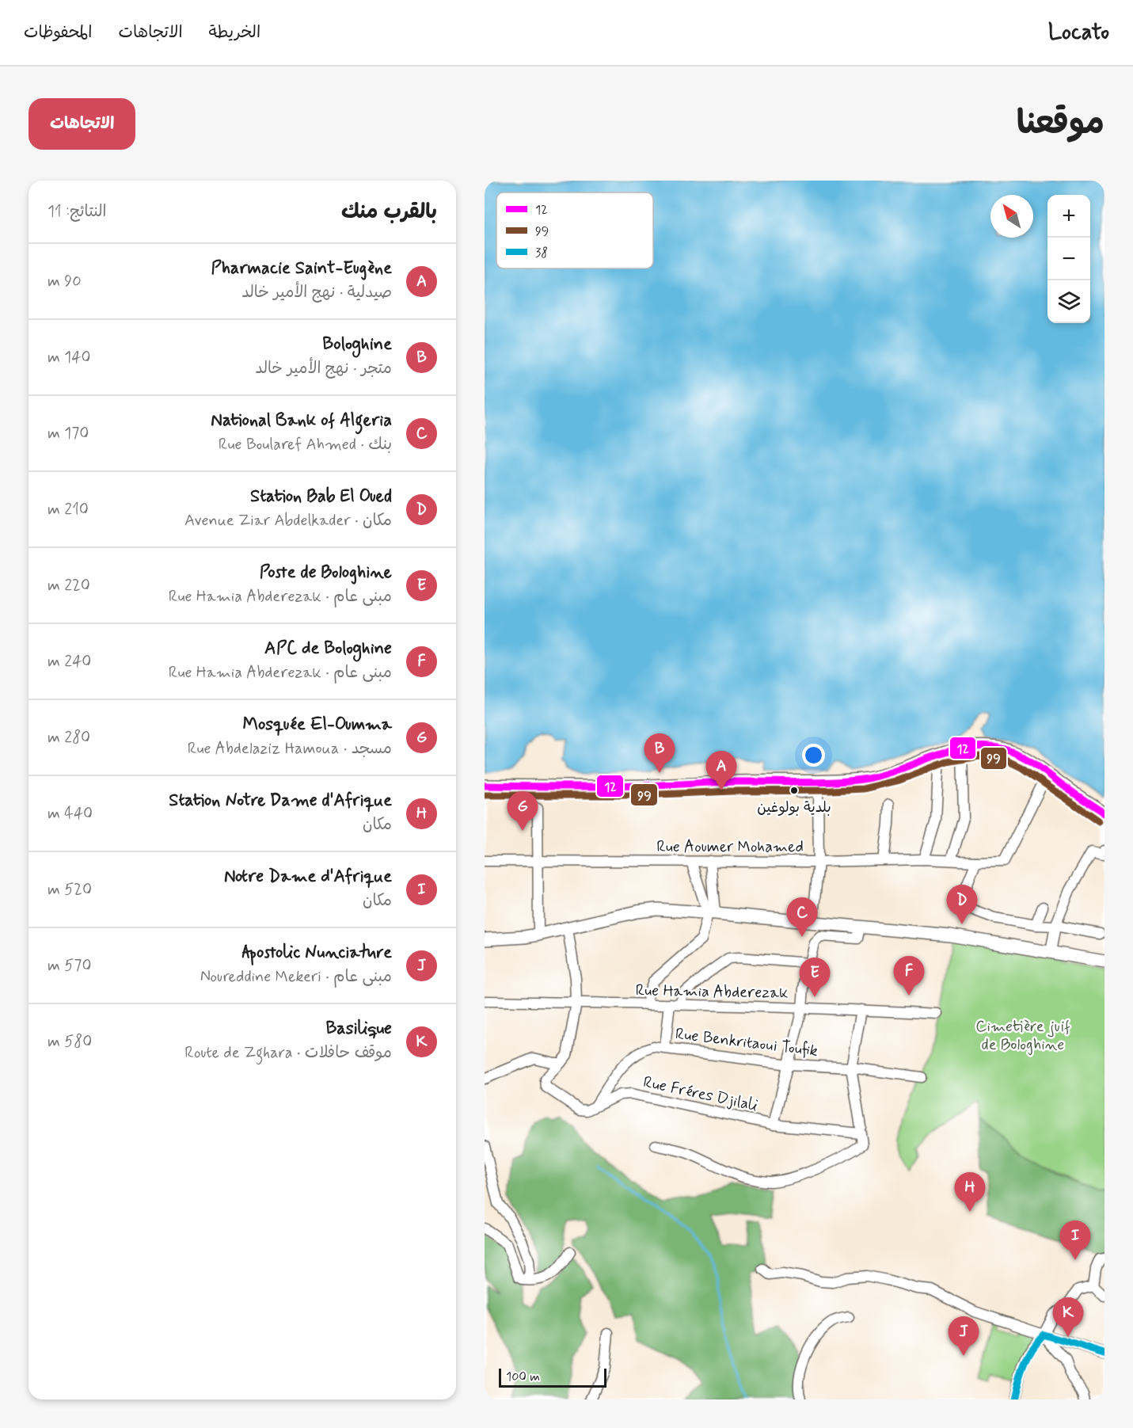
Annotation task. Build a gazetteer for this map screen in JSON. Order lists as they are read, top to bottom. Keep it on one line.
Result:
{"streets":{"street":["Rue Aoumer Mohamed","Rue Hamia Abderezak","Rue Benkritaoui Toufik","Rue Fréres Djilali"]},"crossings":[["Rue Hamia Abderezak","Rue Fréres Djilali"],["Rue Benkritaoui Toufik","Rue Fréres Djilali"]],"parks":["Cimetière juif de Bologhine"],"places":["بلدية بولوغين"],"lines":["transit line 12","transit line 99","transit line 38"],"legend":["12","99","38"],"scale_bar":"100 m","north":"top left","page":{"header":"Locato","nav":["الخريطة","الاتجاهات","المحفوظات"],"title":"موقعنا","buttons":"الاتجاهات","heading":["بالقرب منك","النتائج: 11"],"map_buttons":["+","−"],"list":[{"mark":"A","name":"Pharmacie Saint-Eugène","note":"صيدلية · نهج الأمير خالد","value":"90 m"},{"mark":"B","name":"Bologhine","note":"متجر · نهج الأمير خالد","value":"140 m"},{"mark":"C","name":"National Bank of Algeria","note":"بنك · Rue Boularef Ahmed","value":"170 m"},{"mark":"D","name":"Station Bab El Oued","note":"مكان · Avenue Ziar Abdelkader","value":"210 m"},{"mark":"E","name":"Poste de Bologhine","note":"مبنى عام · Rue Hamia Abderezak","value":"220 m"},{"mark":"F","name":"APC de Bologhine","note":"مبنى عام · Rue Hamia Abderezak","value":"240 m"},{"mark":"G","name":"Mosquée El-Oumma","note":"مسجد · Rue Abdelaziz Hamoua","value":"280 m"},{"mark":"H","name":"Station Notre Dame d'Afrique","note":"مكان","value":"440 m"},{"mark":"I","name":"Notre Dame d'Afrique","note":"مكان","value":"520 m"},{"mark":"J","name":"Apostolic Nunciature","note":"مبنى عام · Noureddine Mekeri","value":"570 m"},{"mark":"K","name":"Basilique","note":"موقف حافلات · Route de Zghara","value":"580 m"}],"pins":["B","A","G","D","C","F","E","H","I","K","J"],"scale":"100 m"}}
